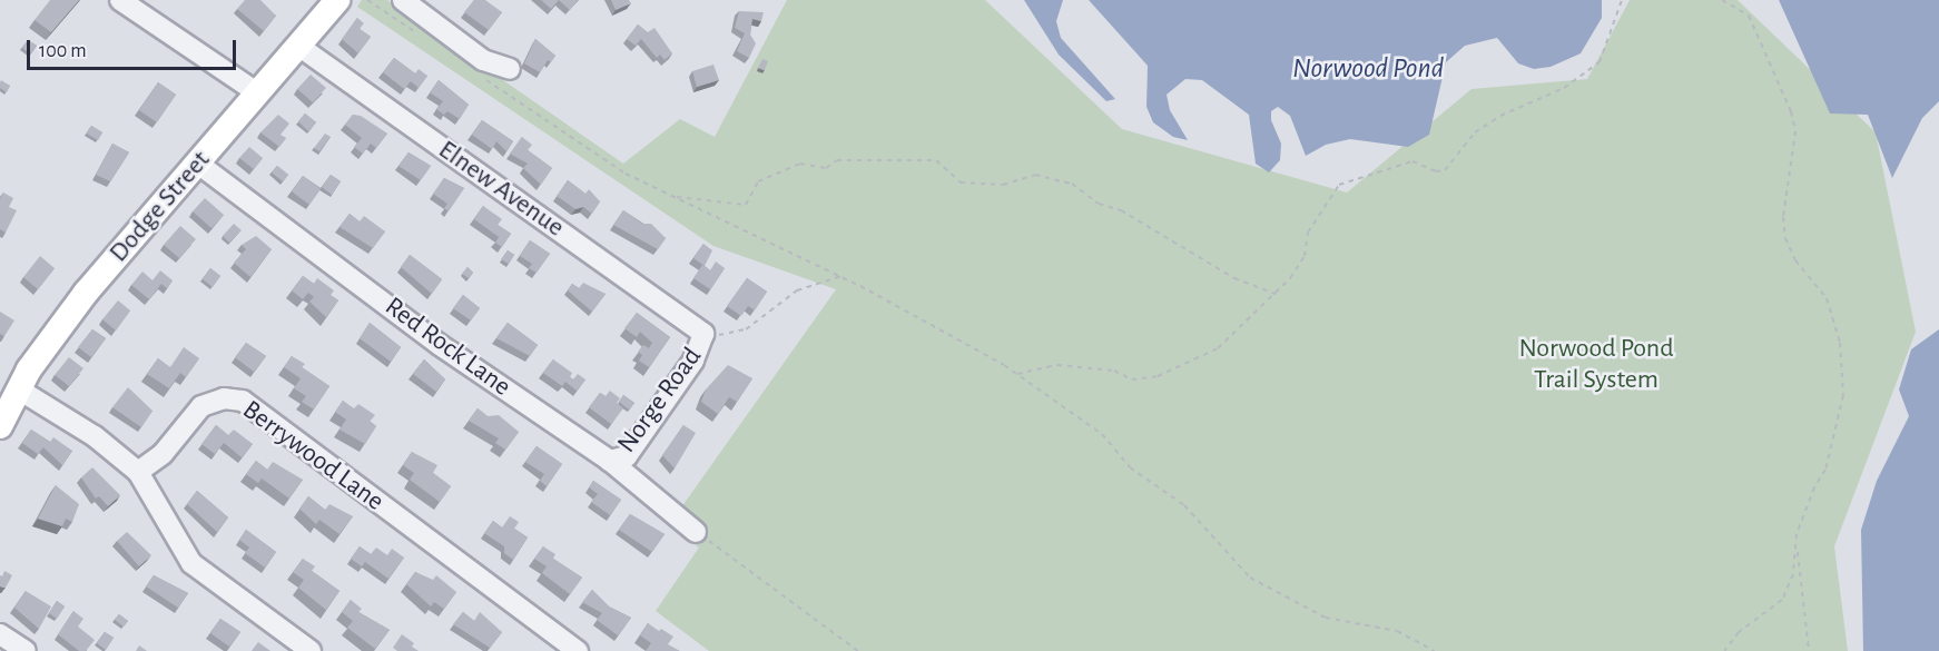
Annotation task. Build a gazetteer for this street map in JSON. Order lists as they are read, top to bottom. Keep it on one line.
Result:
{"streets":{"main road":["Dodge Street"],"street":["Elnew Avenue","Red Rock Lane","Norge Road","Berrywood Lane"]},"crossings":[["Elnew Avenue","Dodge Street"],["Elnew Avenue","Norge Road"],["Dodge Street","Red Rock Lane"],["Red Rock Lane","Norge Road"]],"water":["Norwood Pond"],"parks":["Norwood Pond Trail System"],"scale_bar":"100 m"}
